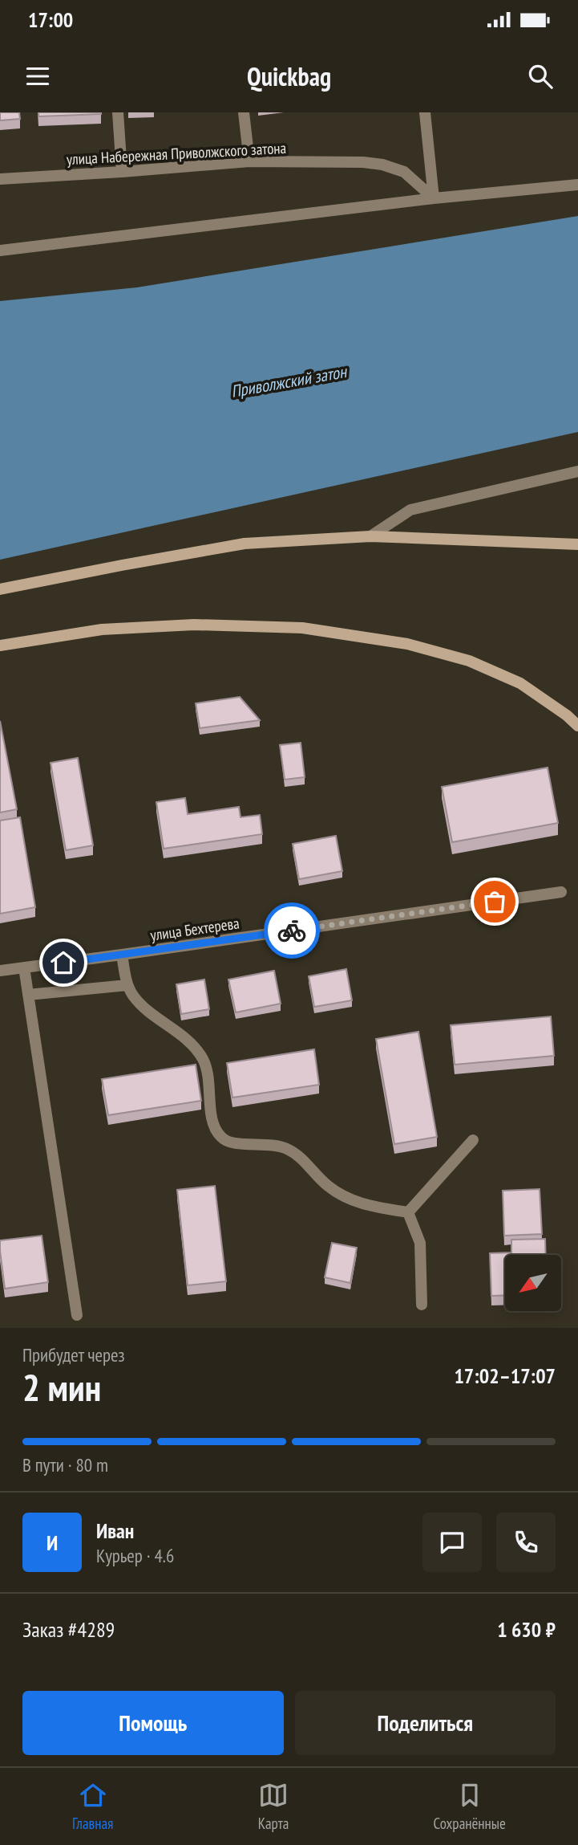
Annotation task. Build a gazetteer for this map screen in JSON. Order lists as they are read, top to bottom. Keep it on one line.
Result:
{"streets":{"street":["улица Набережная Приволжского затона","улица Бехтерева"]},"water":["Приволжский затон"],"north":"bottom left","page":{"status":"17:00","header":"Quickbag","heading":["2 мин","Прибудет через","17:02–17:07"],"panel":["Иван","Курьер · 4.6","Заказ #4289","1 630 ₽"],"bar":"В пути · 80 m","round":"И","buttons":["Помощь","Поделиться"],"tabs":["Главная","Карта","Сохранённые"]}}
